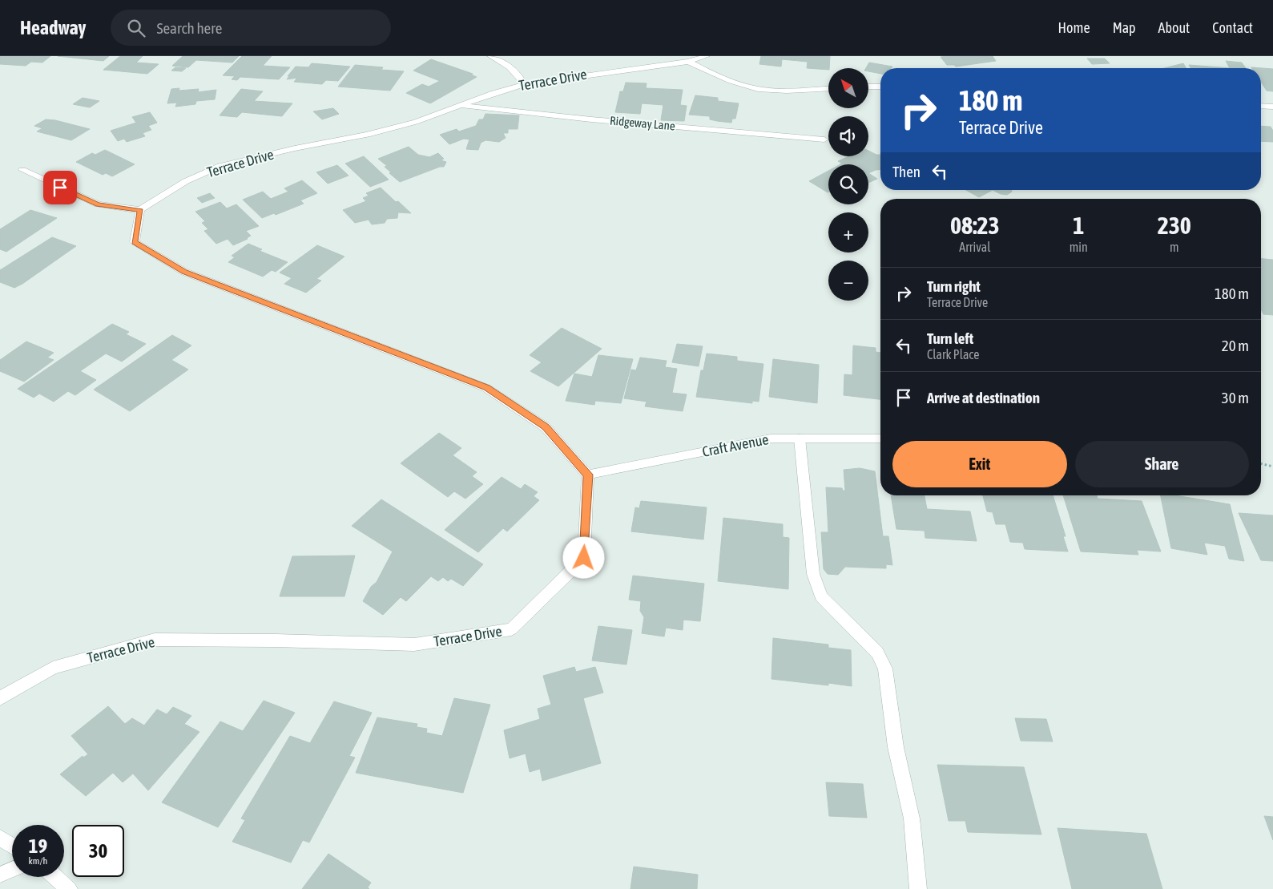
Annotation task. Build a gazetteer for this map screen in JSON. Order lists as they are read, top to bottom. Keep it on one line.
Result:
{"streets":{"street":["Terrace Drive","Ridgeway Lane","Craft Avenue"]},"crossings":[["Terrace Drive","Ridgeway Lane"],["Terrace Drive","Craft Avenue"]],"north":"top left","page":{"header":"Headway","search":"Search here","nav":["Home","Map","About","Contact"],"map_buttons":["+","−"],"turn":["180 m","Terrace Drive"],"then":"Then","eta":["08:23","Arrival","1","min","230","m"],"list":[{"name":"Turn right","note":"Terrace Drive","value":"180 m"},{"name":"Turn left","note":"Clark Place","value":"20 m"},{"name":"Arrive at destination","value":"30 m"}],"buttons":["Exit","Share"],"speed":"19 km/h","limit":"30"}}
